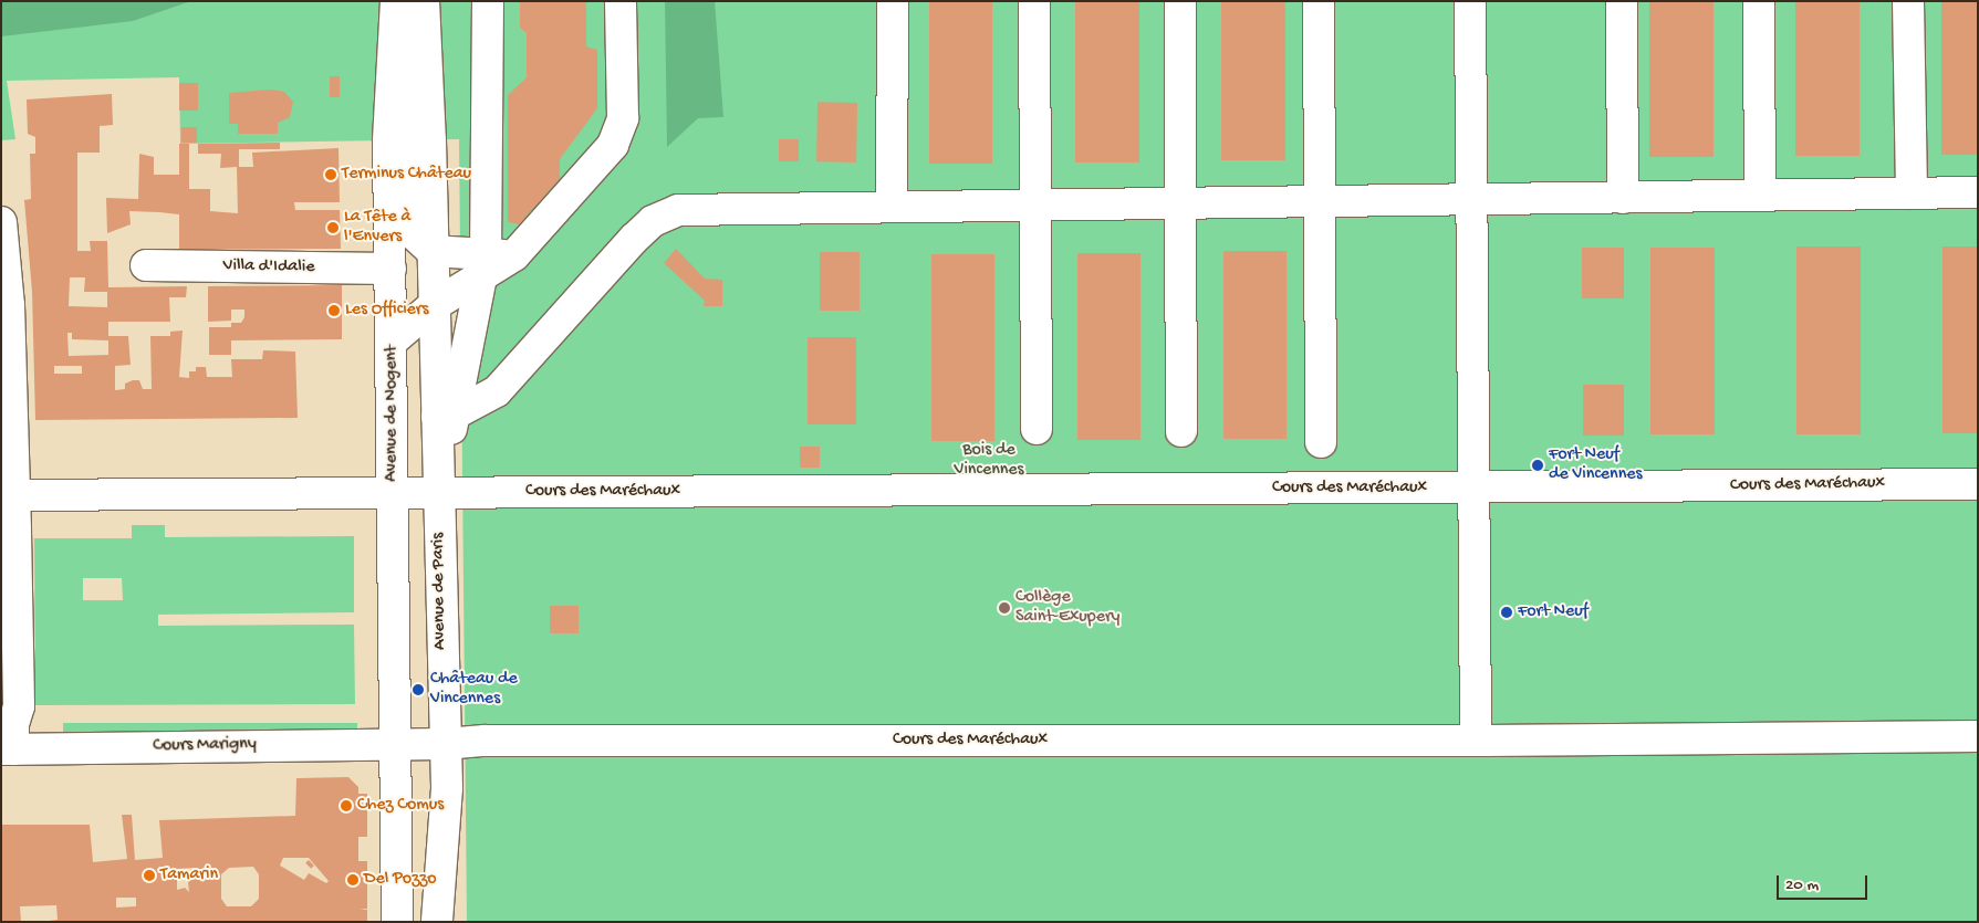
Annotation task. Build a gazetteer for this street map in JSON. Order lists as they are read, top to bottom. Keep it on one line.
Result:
{"streets":{"street":["Villa d'Idalie","Avenue de Nogent","Cours des Maréchaux","Avenue de Paris","Cours Marigny"]},"crossings":[["Villa d'Idalie","Avenue de Nogent"],["Avenue de Nogent","Cours des Maréchaux"],["Cours des Maréchaux","Avenue de Paris"],["Cours des Maréchaux","Cours Marigny"]],"parks":["Bois de Vincennes"],"places":["Terminus Château","La Tête à l'Envers","Les Officiers","Fort Neuf de Vincennes","Collège Saint-Exupery","Fort Neuf","Château de Vincennes","Chez Comus","Tamarin","Del Pozzo"],"scale_bar":"20 m"}
